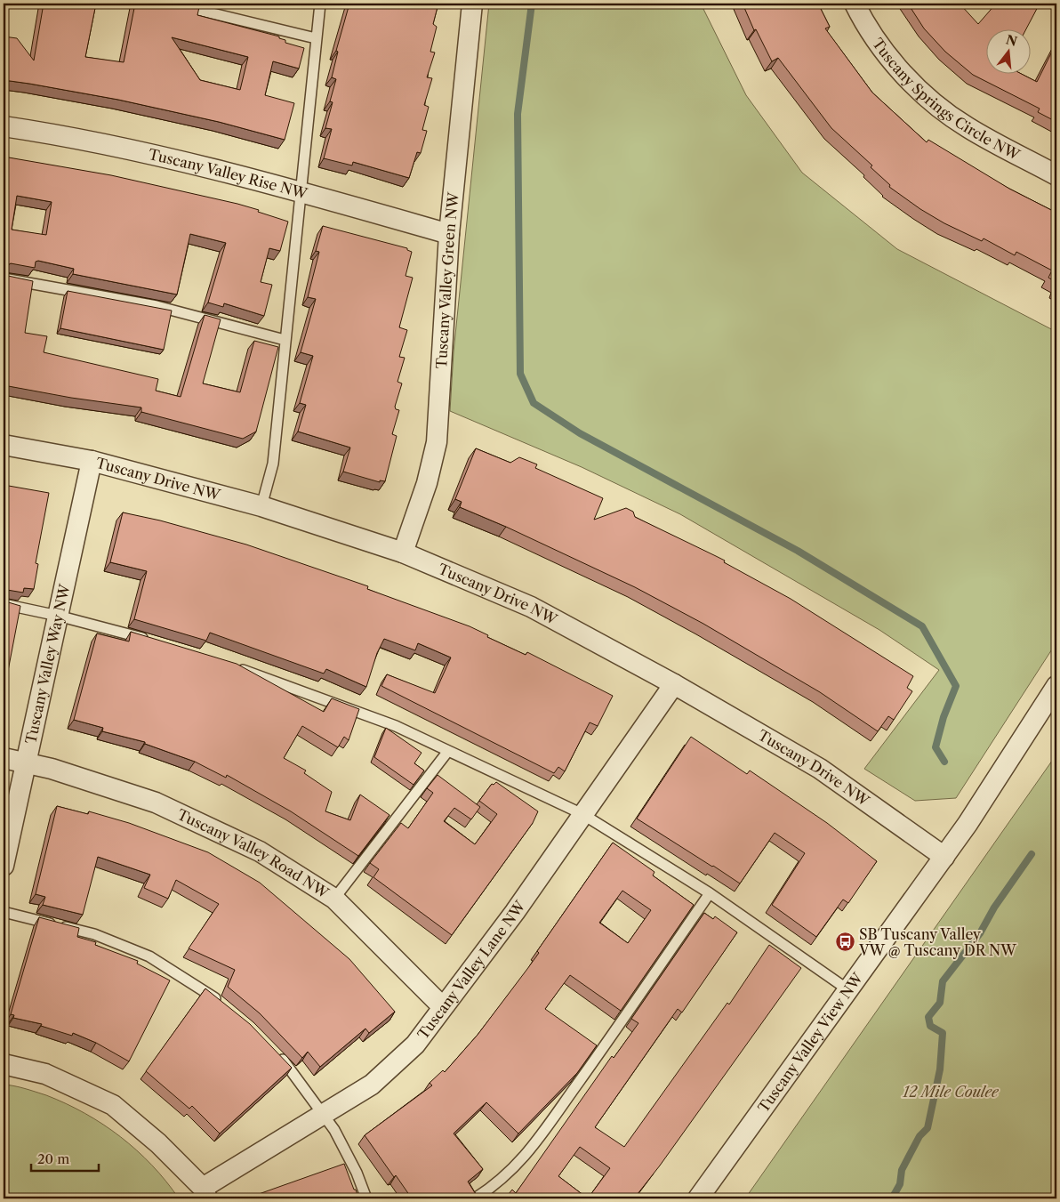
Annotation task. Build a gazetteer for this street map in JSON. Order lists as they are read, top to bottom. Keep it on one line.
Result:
{"streets":{"street":["Tuscany Springs Circle NW","Tuscany Valley Rise NW","Tuscany Valley Green NW","Tuscany Drive NW","Tuscany Valley Way NW","Tuscany Valley Road NW","Tuscany Valley Lane NW","Tuscany Valley View NW"]},"crossings":[["Tuscany Valley Rise NW","Tuscany Valley Green NW"],["Tuscany Valley Green NW","Tuscany Drive NW"],["Tuscany Drive NW","Tuscany Valley Way NW"],["Tuscany Drive NW","Tuscany Valley Lane NW"],["Tuscany Drive NW","Tuscany Valley View NW"],["Tuscany Valley Way NW","Tuscany Valley Road NW"],["Tuscany Valley Road NW","Tuscany Valley Lane NW"]],"parks":["12 Mile Coulee"],"places":{"bus stop":["SB Tuscany Valley VW @ Tuscany DR NW"]},"scale_bar":"20 m","north":"top"}
